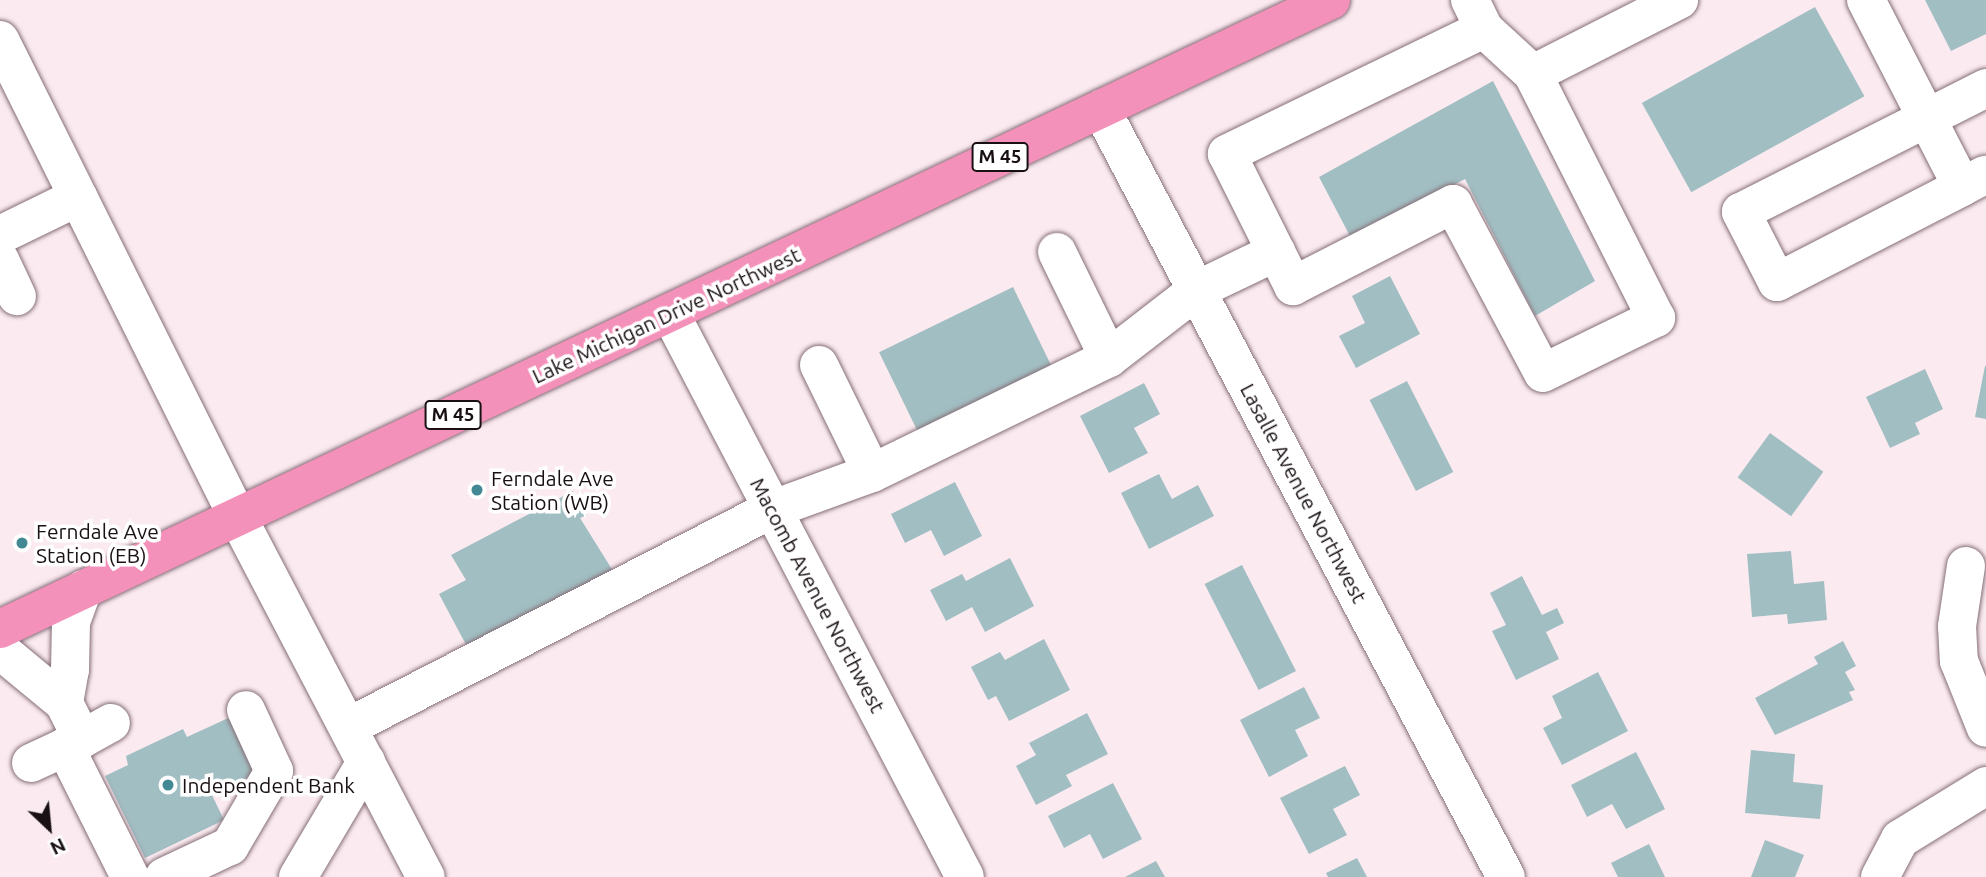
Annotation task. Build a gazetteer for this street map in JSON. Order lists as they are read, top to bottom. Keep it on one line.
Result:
{"streets":{"highway":["M 45","Lake Michigan Drive Northwest"],"street":["Lasalle Avenue Northwest","Macomb Avenue Northwest"]},"crossings":[["Lake Michigan Drive Northwest","Lasalle Avenue Northwest"],["Lake Michigan Drive Northwest","Macomb Avenue Northwest"]],"places":["Ferndale Ave Station (WB)","Ferndale Ave Station (EB)","Independent Bank"],"north":"bottom right"}
